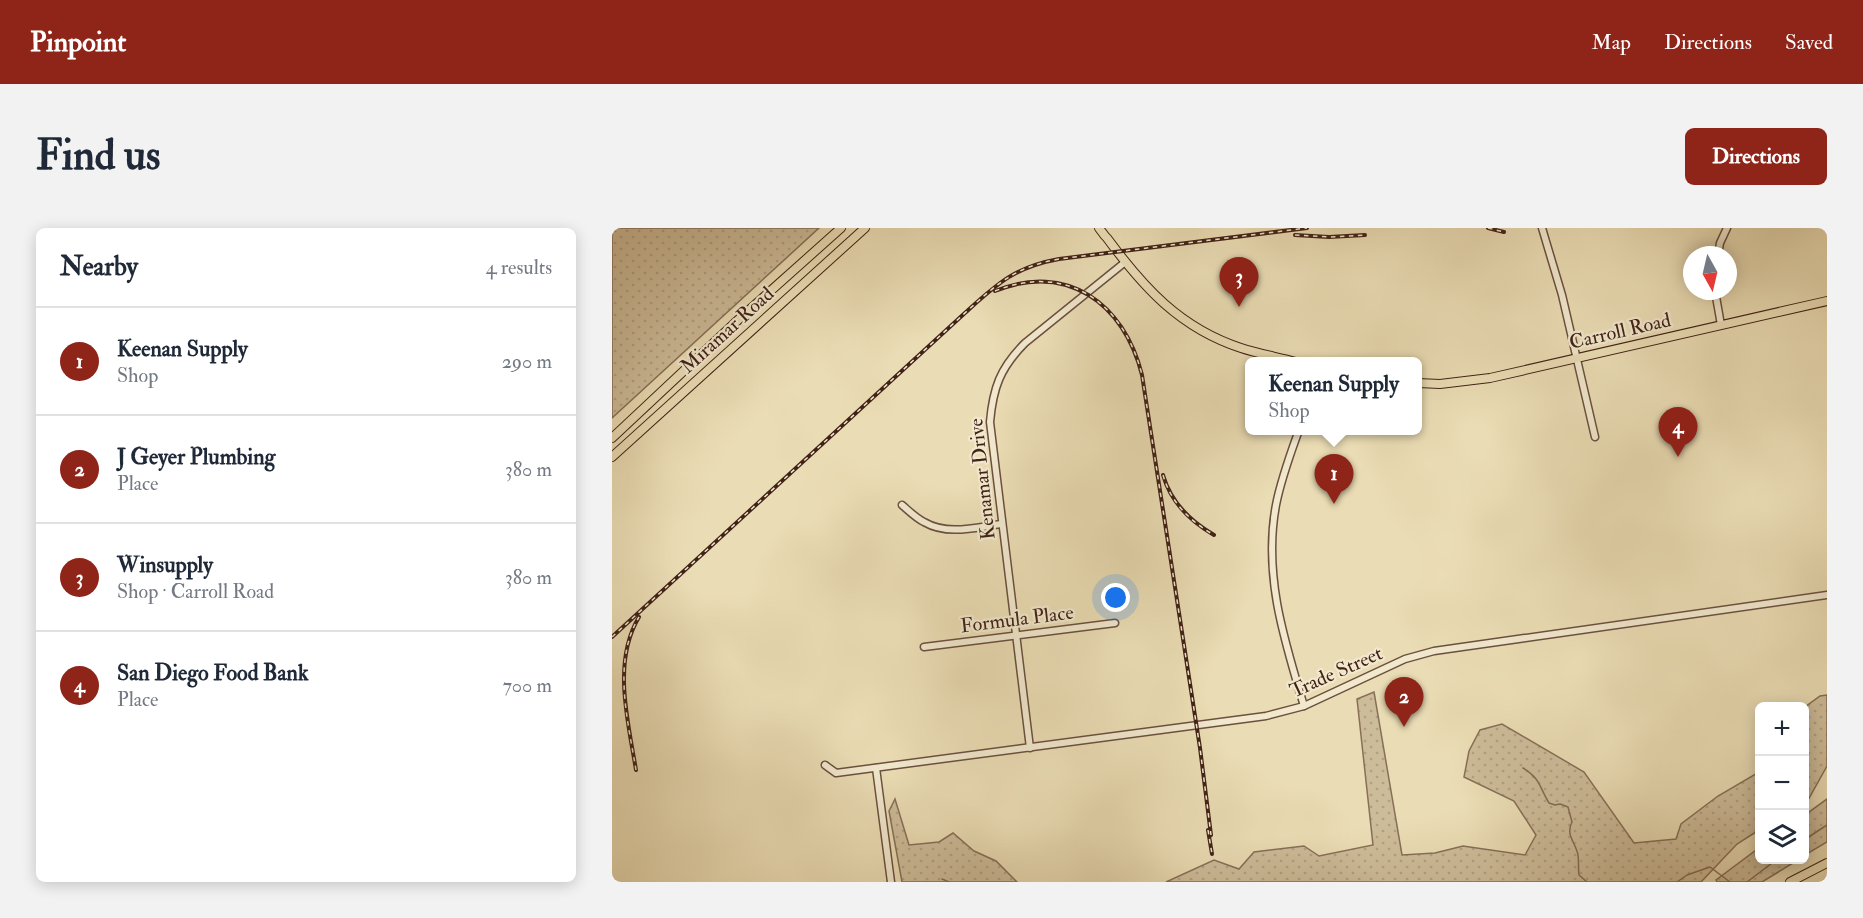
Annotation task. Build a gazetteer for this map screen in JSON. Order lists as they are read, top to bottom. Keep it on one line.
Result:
{"streets":{"main road":["Miramar Road","Carroll Road"],"street":["Kenamar Drive","Formula Place","Trade Street"]},"crossings":[["Kenamar Drive","Formula Place"],["Kenamar Drive","Trade Street"]],"north":"bottom","page":{"header":"Pinpoint","nav":["Map","Directions","Saved"],"buttons":"Directions","title":"Find us","heading":["Nearby","4 results"],"pins":["3","4","1","2"],"list":[{"mark":"1","name":"Keenan Supply","note":"Shop","value":"290 m"},{"mark":"2","name":"J Geyer Plumbing","note":"Place","value":"380 m"},{"mark":"3","name":"Winsupply","note":"Shop · Carroll Road","value":"380 m"},{"mark":"4","name":"San Diego Food Bank","note":"Place","value":"700 m"}],"popup":["Keenan Supply","Shop"],"map_buttons":["+","−"]}}
